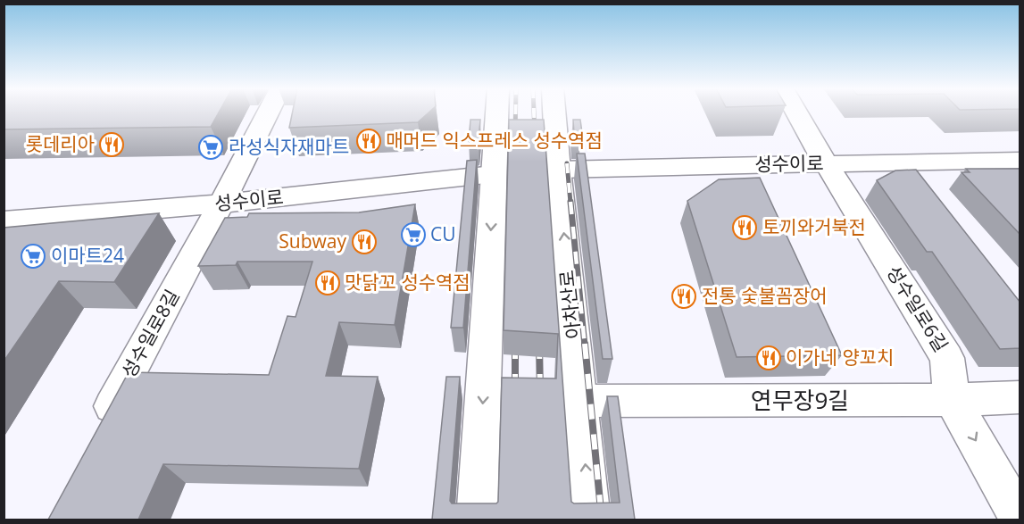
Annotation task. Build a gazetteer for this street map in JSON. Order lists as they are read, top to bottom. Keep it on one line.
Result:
{"streets":{"street":["성수이로","아차산로","성수일로6길","성수일로8길","연무장9길"]},"crossings":[["성수이로","아차산로"],["성수이로","성수일로6길"],["성수이로","성수일로8길"],["아차산로","연무장9길"],["성수일로6길","연무장9길"]],"places":{"restaurant":["매머드 익스프레스 성수역점","롯데리아","토끼와거북전","Subway","맛닭꼬 성수역점","전통 숯불꼼장어","이가네 양꼬치"],"supermarket":["라성식자재마트","CU","이마트24"]}}
